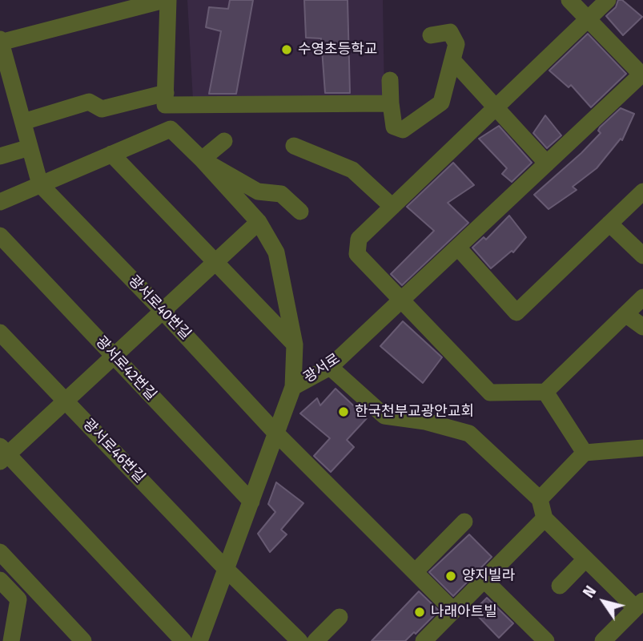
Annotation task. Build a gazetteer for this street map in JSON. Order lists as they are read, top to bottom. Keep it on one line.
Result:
{"streets":{"street":["광서로40번길","광서로42번길","광서로","광서로46번길"]},"crossings":[["광서로40번길","광서로"],["광서로42번길","광서로"],["광서로","광서로46번길"]],"places":["수영초등학교","한국천부교광안교회","양지빌라","나래아트빌"],"north":"top left"}
